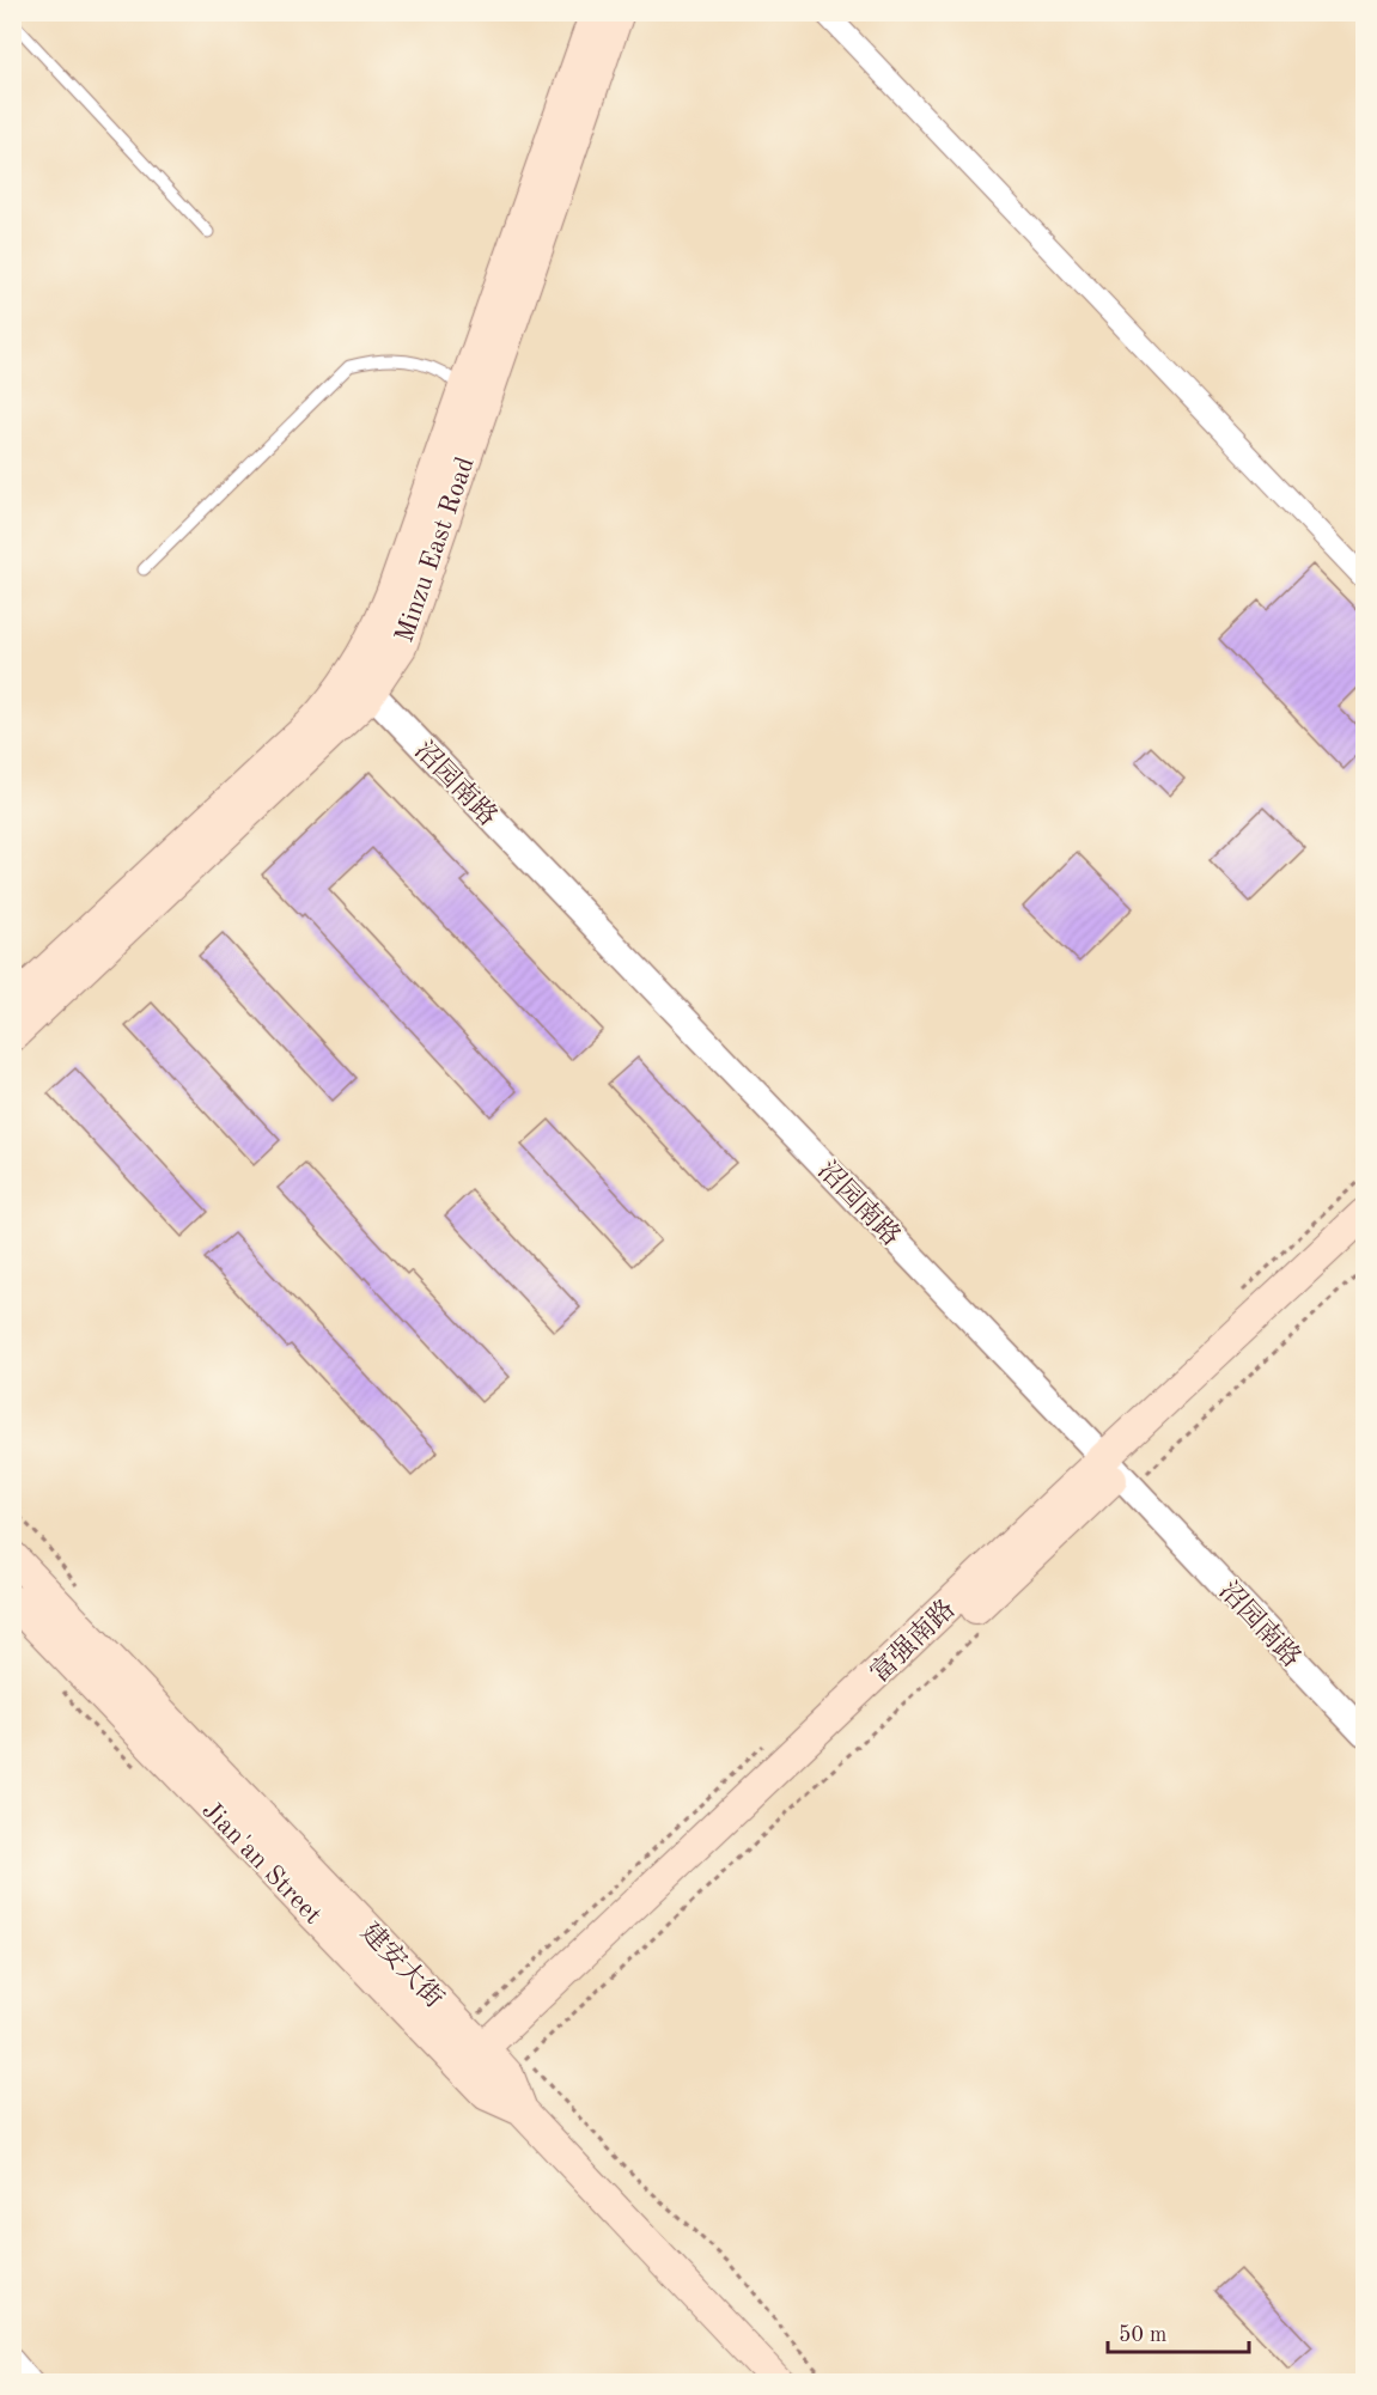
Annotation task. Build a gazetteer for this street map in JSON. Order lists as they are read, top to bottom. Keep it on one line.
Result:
{"streets":{"main road":["Minzu East Road","富强南路","Jian'an Street","建安大街"],"street":["沼园南路"]},"crossings":[["Minzu East Road","沼园南路"],["沼园南路","富强南路"],["富强南路","Jian'an Street"],["富强南路","建安大街"],["Jian'an Street","建安大街"]],"scale_bar":"50 m"}
